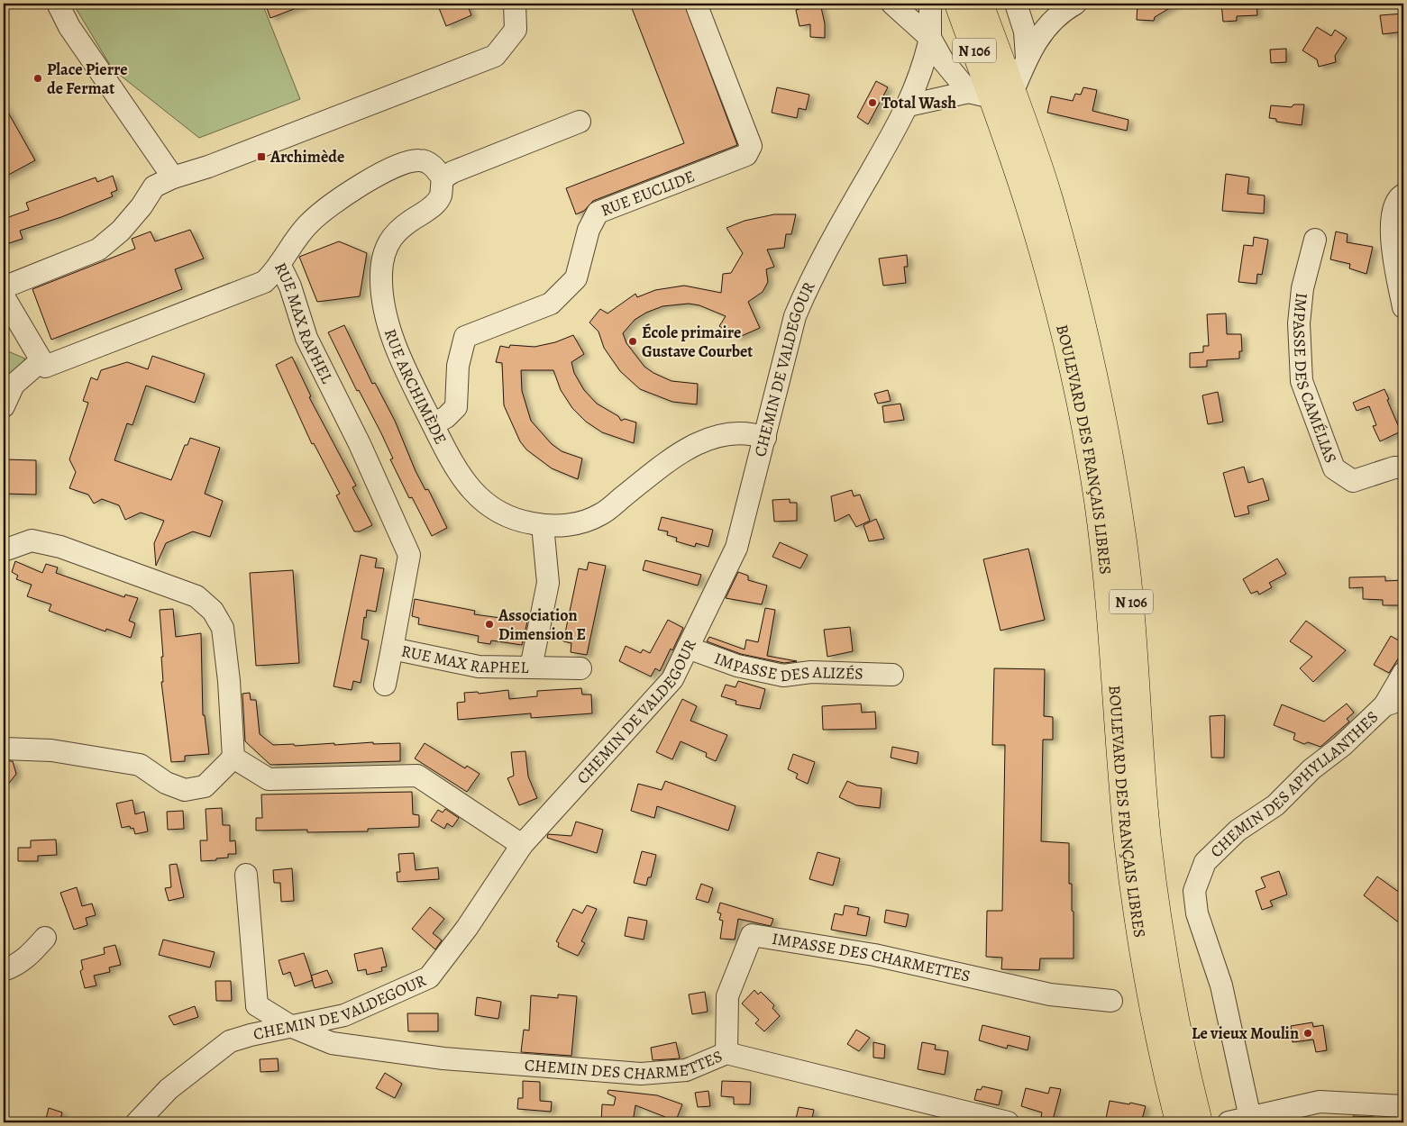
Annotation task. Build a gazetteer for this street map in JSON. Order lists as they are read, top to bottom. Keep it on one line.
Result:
{"streets":{"main road":["N 106","BOULEVARD DES FRANÇAIS LIBRES"],"street":["RUE EUCLIDE","RUE MAX RAPHEL","CHEMIN DE VALDEGOUR","IMPASSE DES CAMÉLIAS","RUE ARCHIMÈDE","IMPASSE DES ALIZÉS","CHEMIN DES APHYLLANTHES","IMPASSE DES CHARMETTES","CHEMIN DES CHARMETTES"]},"crossings":[["RUE EUCLIDE","RUE ARCHIMÈDE"],["RUE MAX RAPHEL","RUE ARCHIMÈDE"],["CHEMIN DE VALDEGOUR","RUE ARCHIMÈDE"],["CHEMIN DE VALDEGOUR","IMPASSE DES ALIZÉS"],["CHEMIN DE VALDEGOUR","CHEMIN DES CHARMETTES"],["IMPASSE DES CHARMETTES","CHEMIN DES CHARMETTES"]],"places":{"other":["Place Pierre de Fermat","Total Wash","École primaire Gustave Courbet","Association Dimension E","Le vieux Moulin"],"transit":["Archimède"]}}
